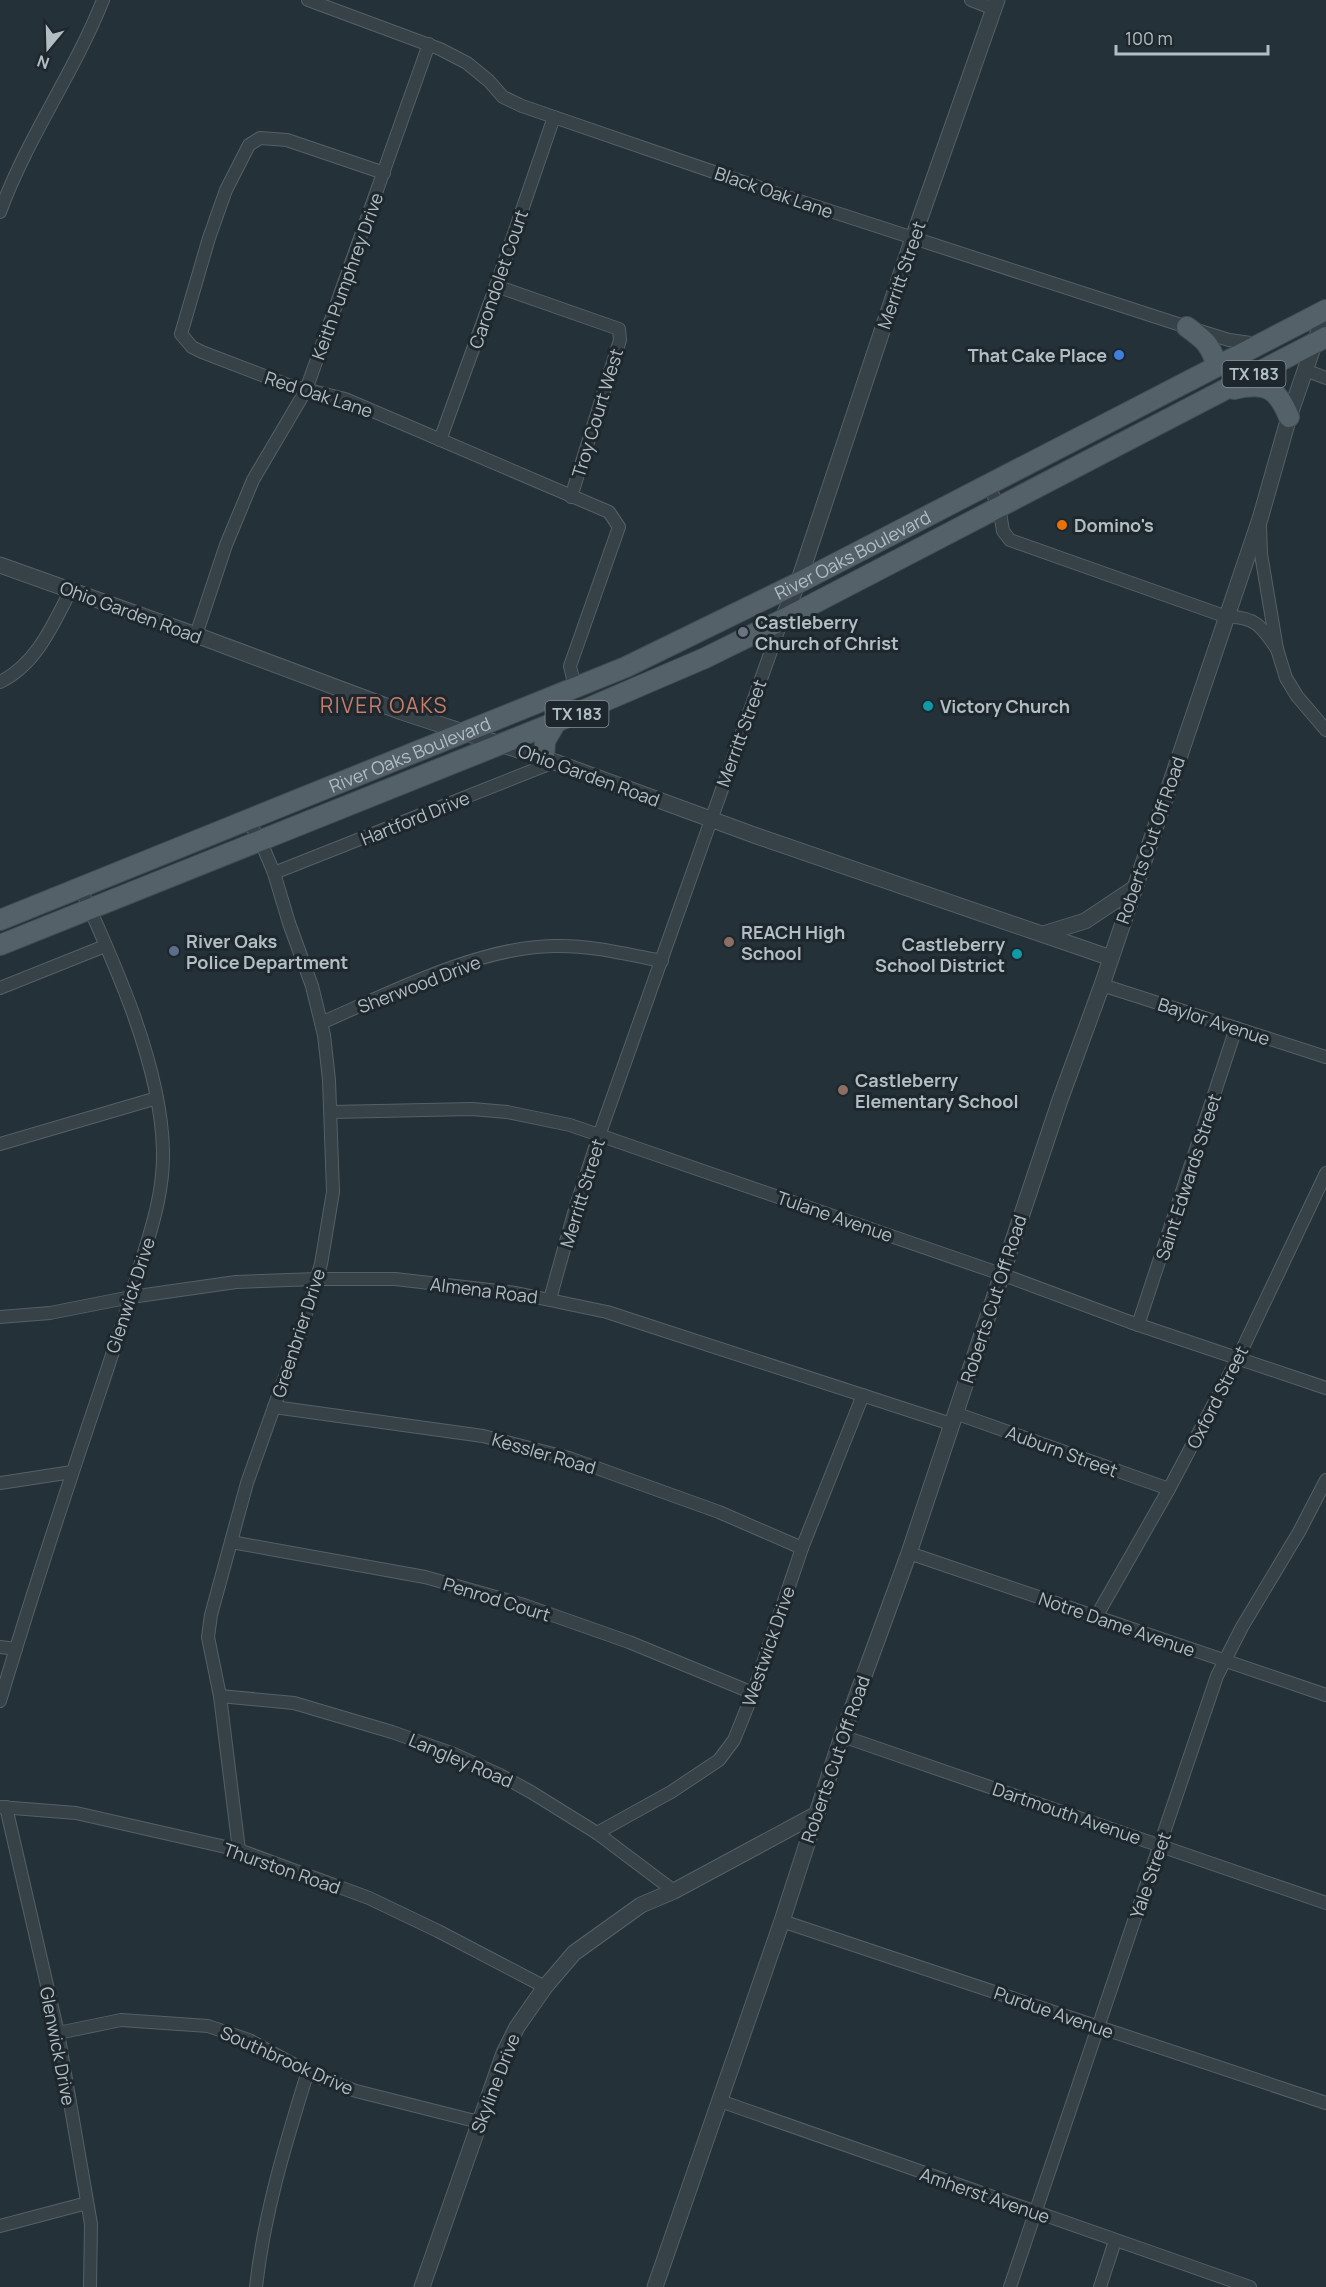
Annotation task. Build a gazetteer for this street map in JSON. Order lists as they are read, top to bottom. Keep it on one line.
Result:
{"streets":{"main road":["TX 183","River Oaks Boulevard"],"street":["Black Oak Lane","Merritt Street","Keith Pumphrey Drive","Carondolet Court","Red Oak Lane","Troy Court West","Ohio Garden Road","Hartford Drive","Roberts Cut Off Road","Sherwood Drive","Baylor Avenue","Saint Edwards Street","Tulane Avenue","Almena Road","Glenwick Drive","Greenbrier Drive","Oxford Street","Auburn Street","Kessler Road","Penrod Court","Notre Dame Avenue","Westwick Drive","Langley Road","Dartmouth Avenue","Thurston Road","Yale Street","Purdue Avenue","Southbrook Drive","Skyline Drive","Amherst Avenue"]},"crossings":[["Black Oak Lane","Merritt Street"],["Black Oak Lane","Keith Pumphrey Drive"],["Black Oak Lane","Carondolet Court"],["Black Oak Lane","River Oaks Boulevard"],["Merritt Street","River Oaks Boulevard"],["Merritt Street","Ohio Garden Road"],["Merritt Street","Sherwood Drive"],["Merritt Street","Tulane Avenue"],["Merritt Street","Almena Road"],["Keith Pumphrey Drive","Red Oak Lane"],["Keith Pumphrey Drive","Ohio Garden Road"],["Carondolet Court","Red Oak Lane"],["Carondolet Court","Troy Court West"],["Red Oak Lane","Troy Court West"],["Red Oak Lane","River Oaks Boulevard"],["River Oaks Boulevard","Ohio Garden Road"],["River Oaks Boulevard","Roberts Cut Off Road"],["River Oaks Boulevard","Glenwick Drive"],["River Oaks Boulevard","Greenbrier Drive"],["Ohio Garden Road","Hartford Drive"],["Ohio Garden Road","Roberts Cut Off Road"],["Hartford Drive","Greenbrier Drive"],["Roberts Cut Off Road","Baylor Avenue"],["Roberts Cut Off Road","Tulane Avenue"],["Roberts Cut Off Road","Almena Road"],["Roberts Cut Off Road","Auburn Street"],["Roberts Cut Off Road","Notre Dame Avenue"],["Roberts Cut Off Road","Dartmouth Avenue"],["Roberts Cut Off Road","Purdue Avenue"],["Roberts Cut Off Road","Skyline Drive"],["Roberts Cut Off Road","Amherst Avenue"],["Sherwood Drive","Greenbrier Drive"],["Baylor Avenue","Saint Edwards Street"],["Saint Edwards Street","Tulane Avenue"],["Tulane Avenue","Greenbrier Drive"],["Tulane Avenue","Oxford Street"],["Almena Road","Glenwick Drive"],["Almena Road","Greenbrier Drive"],["Almena Road","Auburn Street"],["Almena Road","Westwick Drive"],["Glenwick Drive","Thurston Road"],["Glenwick Drive","Southbrook Drive"],["Greenbrier Drive","Kessler Road"],["Greenbrier Drive","Penrod Court"],["Greenbrier Drive","Langley Road"],["Greenbrier Drive","Thurston Road"],["Oxford Street","Auburn Street"],["Oxford Street","Notre Dame Avenue"],["Kessler Road","Westwick Drive"],["Penrod Court","Westwick Drive"],["Notre Dame Avenue","Yale Street"],["Westwick Drive","Langley Road"],["Langley Road","Skyline Drive"],["Dartmouth Avenue","Yale Street"],["Thurston Road","Skyline Drive"],["Yale Street","Purdue Avenue"],["Yale Street","Amherst Avenue"],["Southbrook Drive","Skyline Drive"]],"districts":["RIVER OAKS"],"places":["That Cake Place","Domino's","Castleberry Church of Christ","Victory Church","REACH High School","River Oaks Police Department","Castleberry School District","Castleberry Elementary School"],"scale_bar":"100 m","north":"bottom"}
